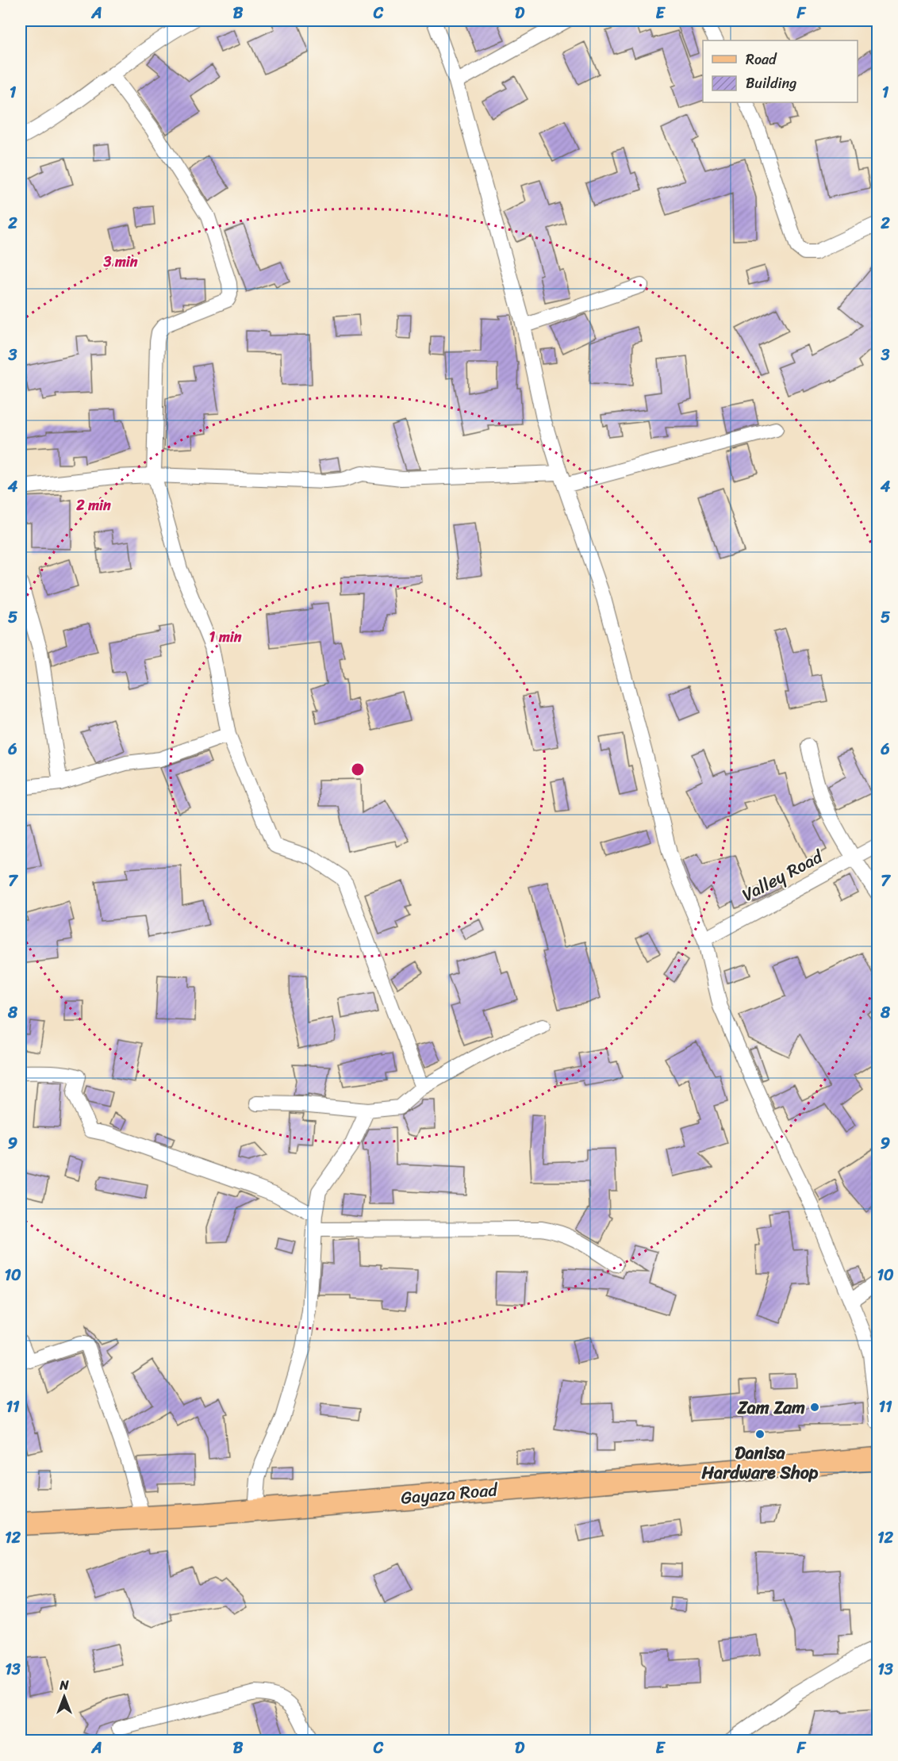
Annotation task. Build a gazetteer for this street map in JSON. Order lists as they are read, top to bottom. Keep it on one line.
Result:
{"streets":{"main road":["Gayaza Road"],"street":["Valley Road"]},"places":["Zam Zam","Danisa Hardware Shop"],"legend":["Road","Building"],"north":"top","grid":{"columns":["A","B","C","D","E","F"],"rows":["1","2","3","4","5","6","7","8","9","10","11","12","13"]},"rings":["3 min","2 min","1 min"]}
